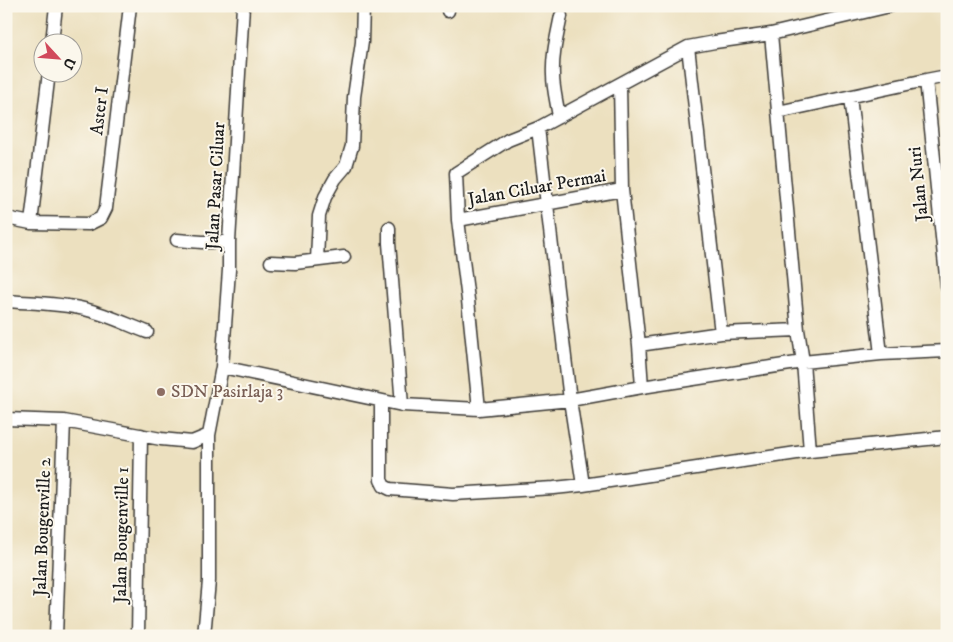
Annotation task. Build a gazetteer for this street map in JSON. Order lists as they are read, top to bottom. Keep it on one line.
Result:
{"streets":{"street":["Aster I","Jalan Nuri","Jalan Pasar Ciluar","Jalan Ciluar Permai","Jalan Bougenville 2","Jalan Bougenville 1"]},"places":["SDN Pasirlaja 3"],"north":"bottom right"}
